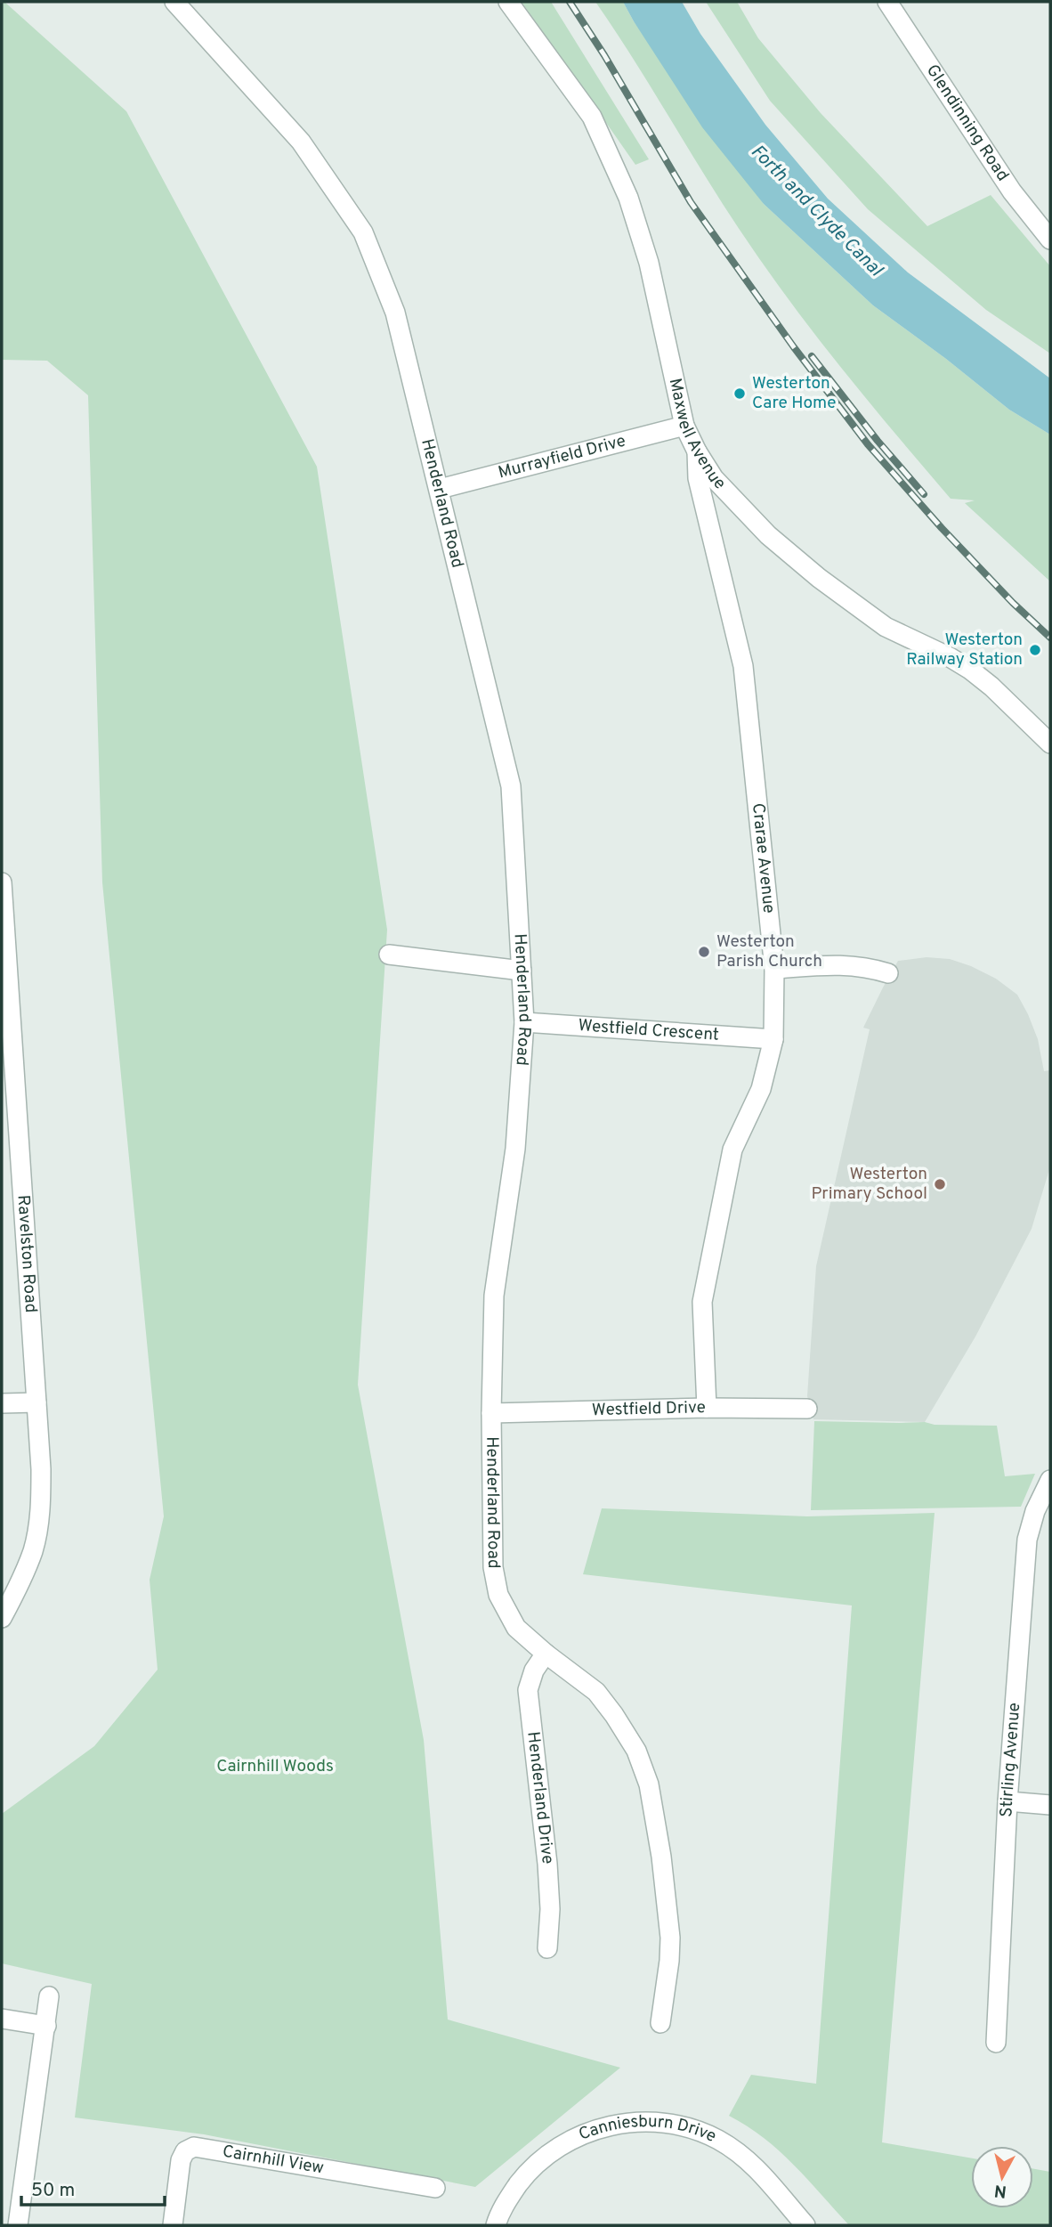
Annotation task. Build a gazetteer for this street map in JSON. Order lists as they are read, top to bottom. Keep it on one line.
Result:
{"streets":{"street":["Glendinning Road","Maxwell Avenue","Murrayfield Drive","Henderland Road","Crarae Avenue","Westfield Crescent","Ravelston Road","Westfield Drive","Stirling Avenue","Henderland Drive","Canniesburn Drive","Cairnhill View"]},"crossings":[["Maxwell Avenue","Murrayfield Drive"],["Maxwell Avenue","Crarae Avenue"],["Murrayfield Drive","Henderland Road"],["Henderland Road","Westfield Crescent"],["Henderland Road","Westfield Drive"],["Henderland Road","Henderland Drive"],["Crarae Avenue","Westfield Crescent"],["Crarae Avenue","Westfield Drive"]],"water":["Forth and Clyde Canal"],"parks":["Cairnhill Woods"],"places":["Westerton Care Home","Westerton Railway Station","Westerton Parish Church","Westerton Primary School"],"scale_bar":"50 m","north":"bottom"}
